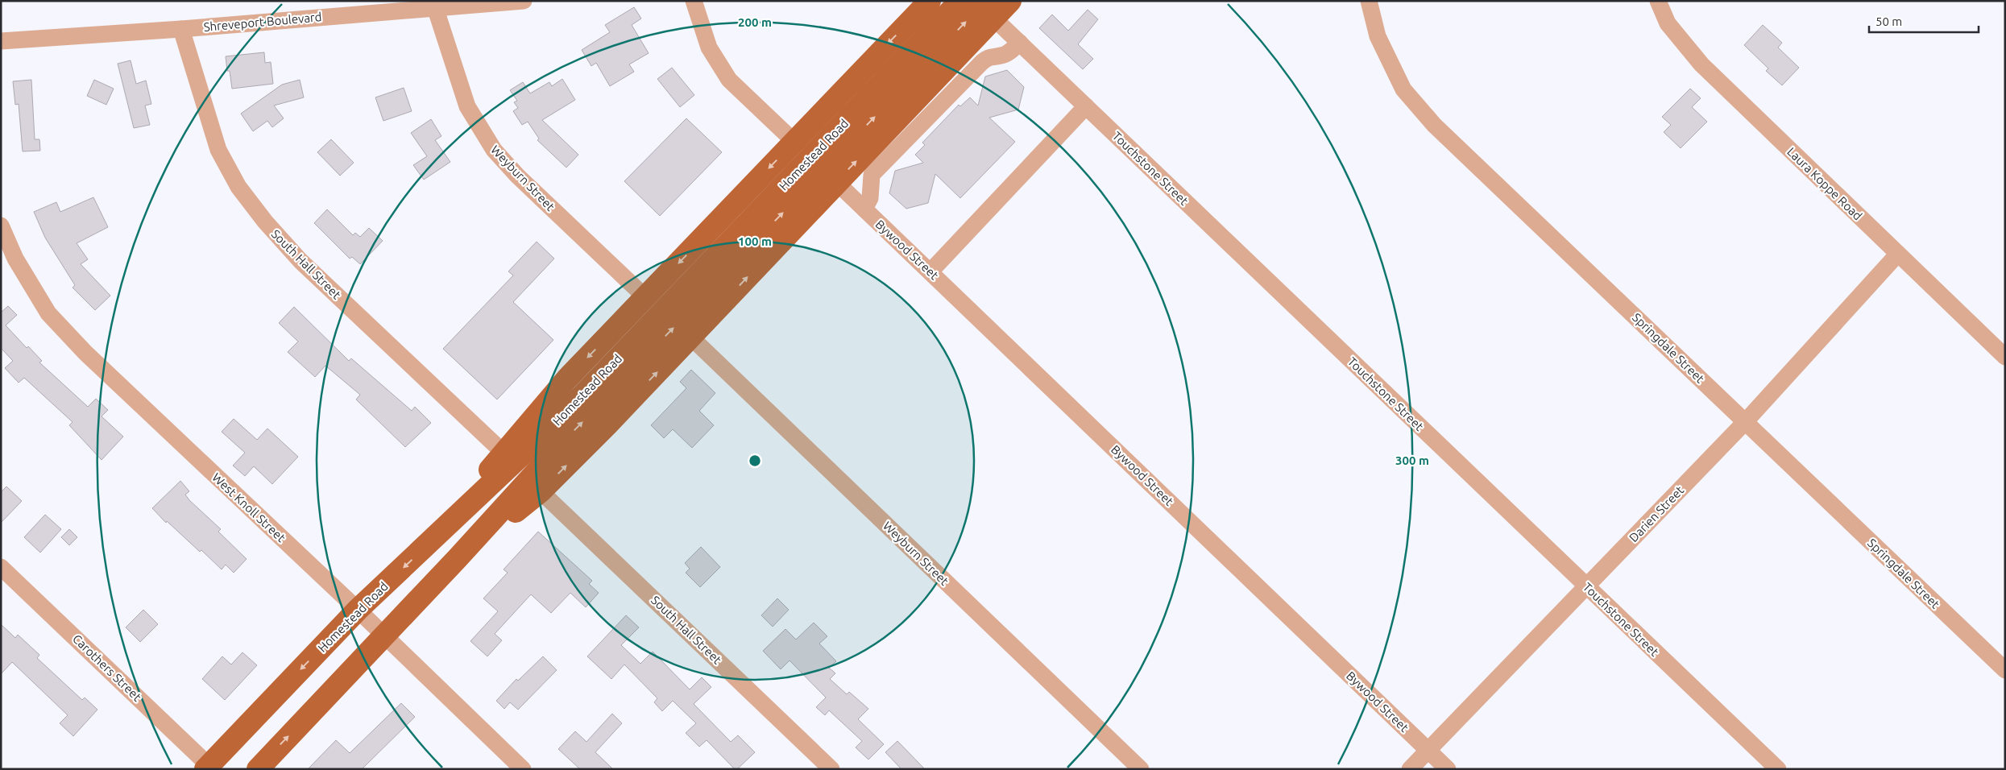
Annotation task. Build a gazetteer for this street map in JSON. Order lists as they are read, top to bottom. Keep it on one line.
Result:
{"streets":{"main road":["Homestead Road"],"street":["Shreveport Boulevard","Touchstone Street","Weyburn Street","Laura Koppe Road","Bywood Street","South Hall Street","Springdale Street","West Knoll Street","Darien Street","Carothers Street"]},"crossings":[["Shreveport Boulevard","Weyburn Street"],["Shreveport Boulevard","South Hall Street"],["Homestead Road","Bywood Street"],["Homestead Road","West Knoll Street"],["Homestead Road","Carothers Street"],["Touchstone Street","Darien Street"],["Laura Koppe Road","Darien Street"],["Bywood Street","Darien Street"],["Springdale Street","Darien Street"]],"scale_bar":"50 m","rings":["200 m","100 m","300 m"]}
